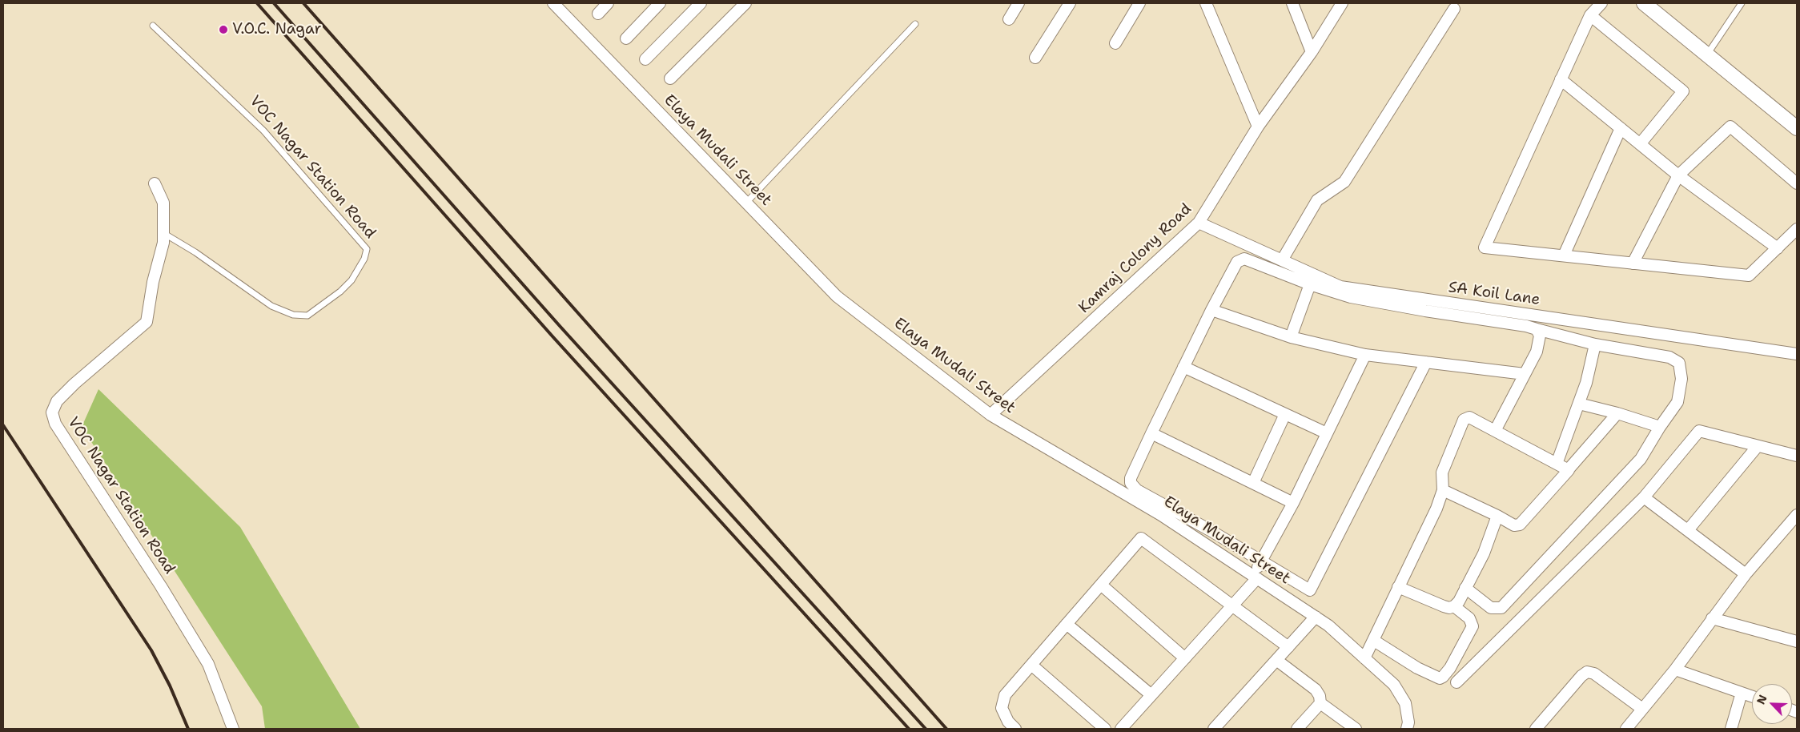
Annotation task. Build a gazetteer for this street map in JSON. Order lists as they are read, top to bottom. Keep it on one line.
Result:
{"streets":{"street":["Elaya Mudali Street","VOC Nagar Station Road","Kamraj Colony Road","SA Koil Lane"]},"crossings":[["Elaya Mudali Street","Kamraj Colony Road"],["Kamraj Colony Road","SA Koil Lane"]],"places":["V.O.C. Nagar"],"north":"top left"}
